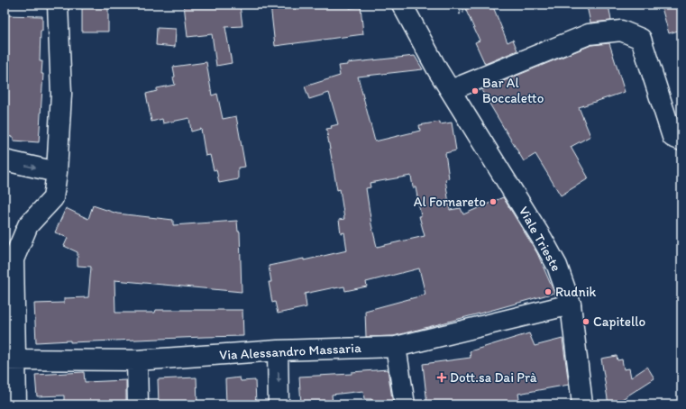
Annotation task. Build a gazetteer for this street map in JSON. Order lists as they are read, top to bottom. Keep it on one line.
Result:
{"streets":{"street":["Viale Trieste","Via Alessandro Massaria"]},"crossings":[["Viale Trieste","Via Alessandro Massaria"]],"places":{"other":["Bar Al Boccaletto","Al Fornareto","Rudnik","Capitello"],"health":["Dott.sa Dai Prà"]}}
